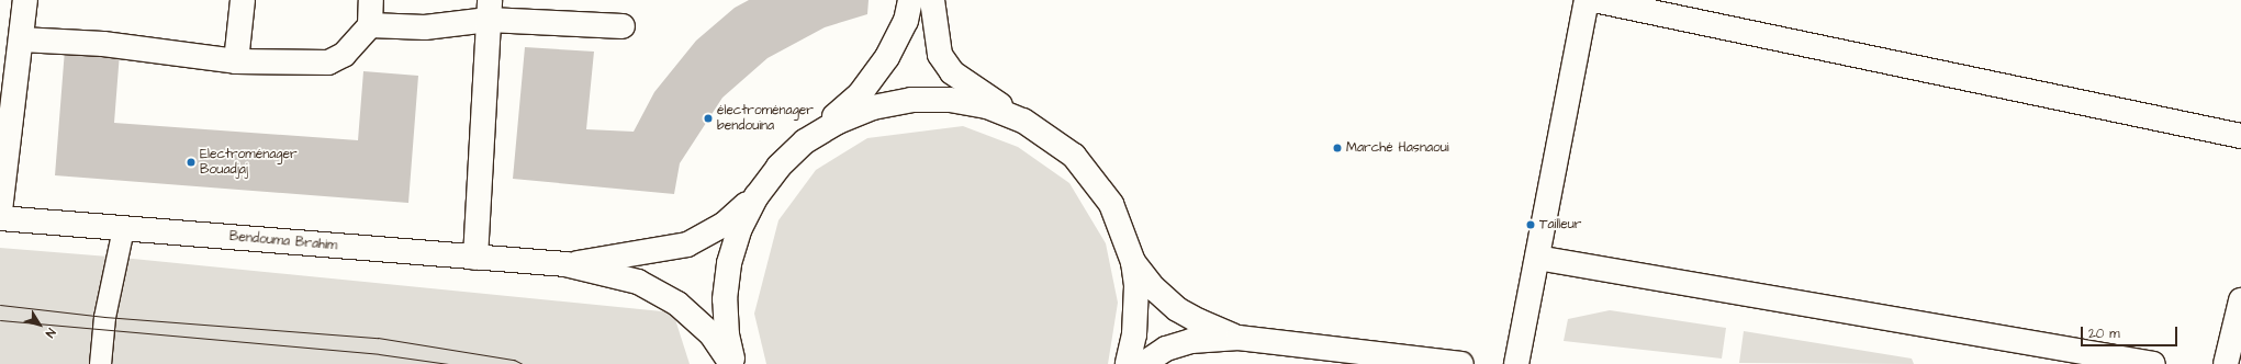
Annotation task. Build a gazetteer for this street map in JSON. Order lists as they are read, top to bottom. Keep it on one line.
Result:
{"streets":{"street":["Bendouma Brahim"]},"places":["électroménager bendouina","Marché Hasnaoui","Electroménager Bouadjaj","Tailleur"],"scale_bar":"20 m","north":"bottom right"}
